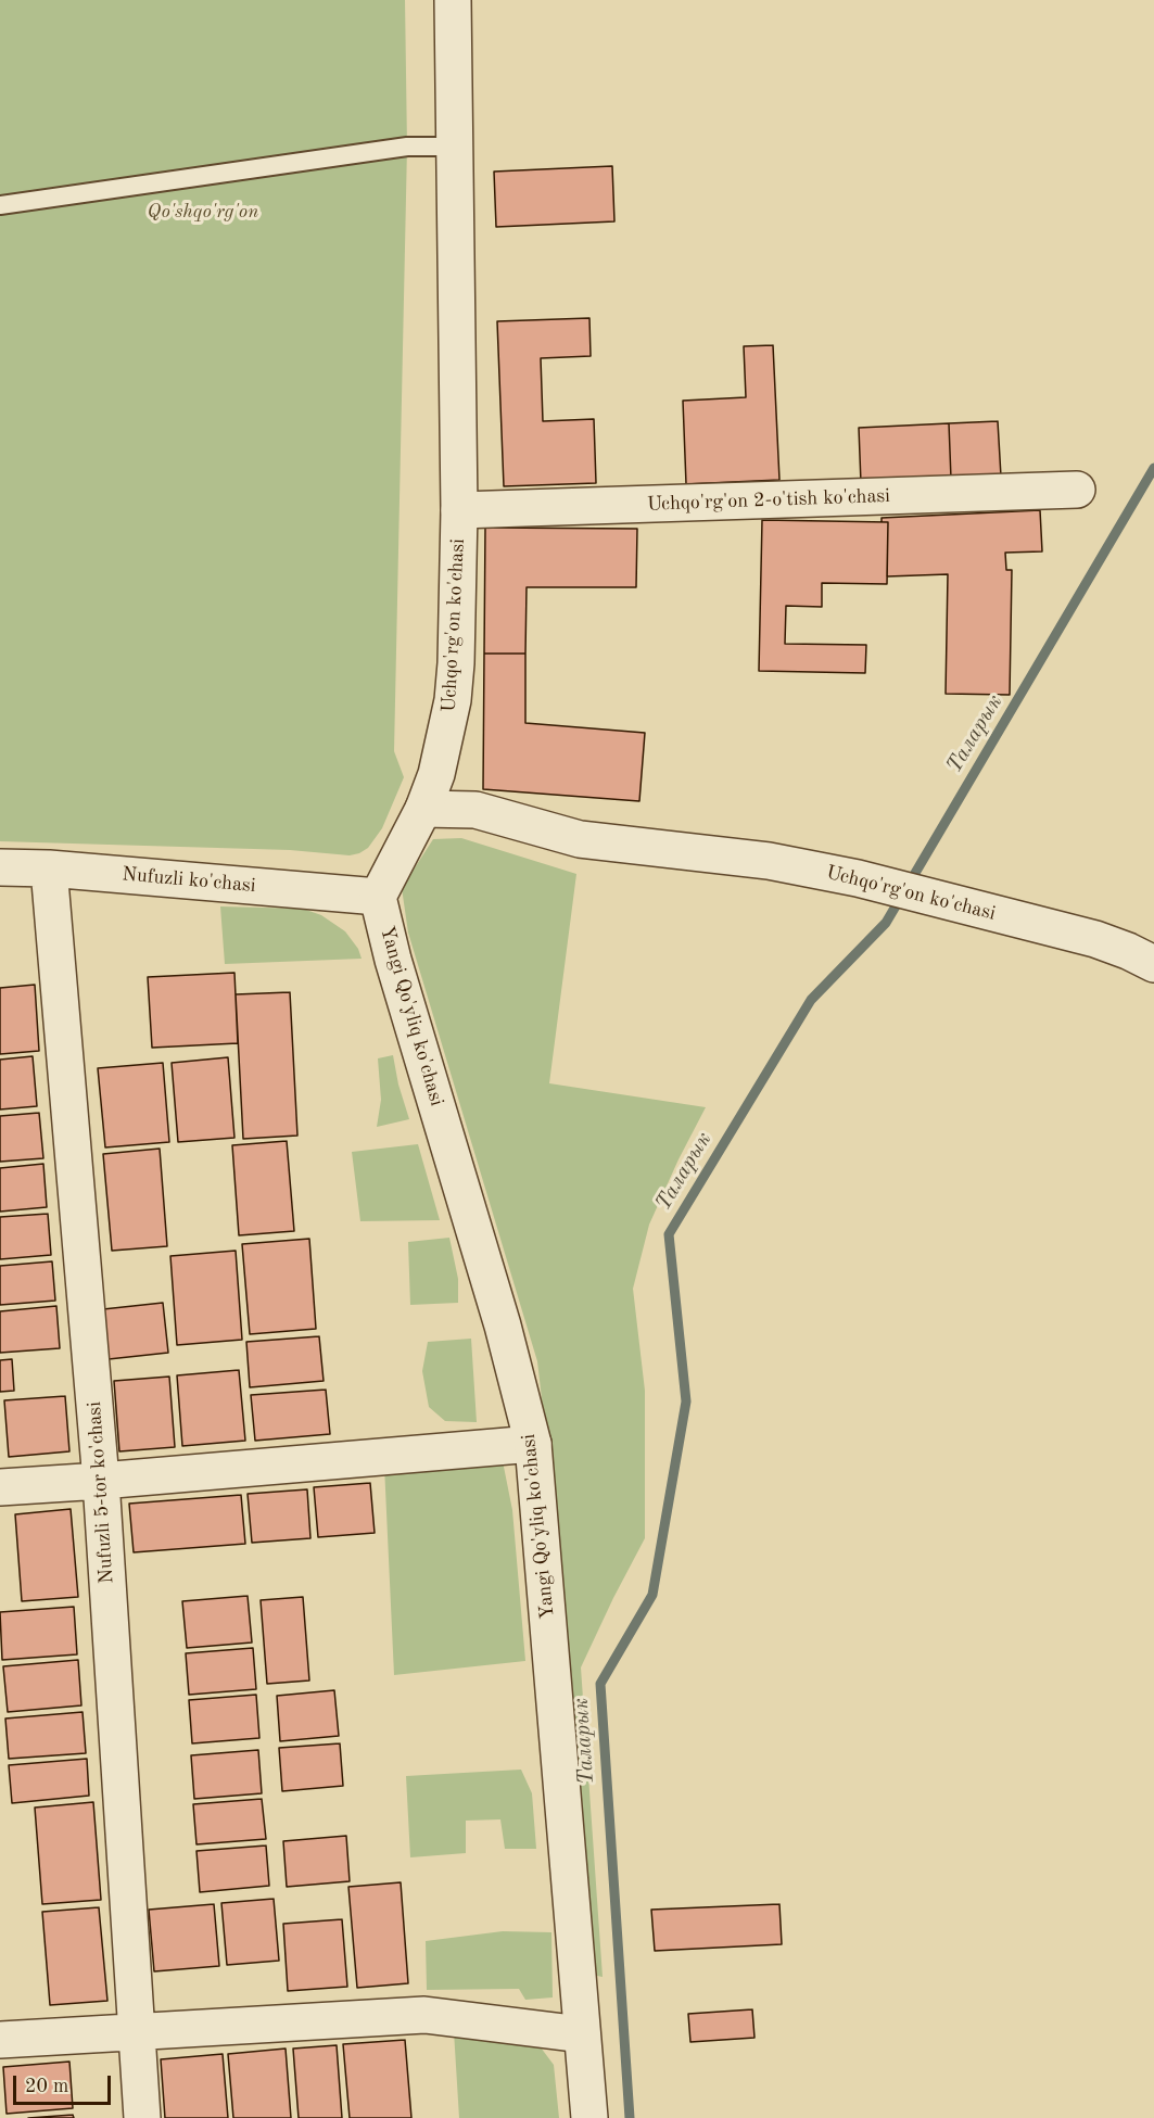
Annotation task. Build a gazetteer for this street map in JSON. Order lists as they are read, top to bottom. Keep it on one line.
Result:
{"streets":{"street":["Uchqo'rg'on 2-o'tish ko'chasi","Uchqo'rg'on ko'chasi","Nufuzli ko'chasi","Yangi Qo'yliq ko'chasi","Nufuzli 5-tor ko'chasi"]},"crossings":[["Uchqo'rg'on 2-o'tish ko'chasi","Uchqo'rg'on ko'chasi"],["Nufuzli ko'chasi","Yangi Qo'yliq ko'chasi"],["Nufuzli ko'chasi","Nufuzli 5-tor ko'chasi"]],"water":["Таларык"],"parks":["Qo'shqo'rg'on"],"scale_bar":"20 m"}
